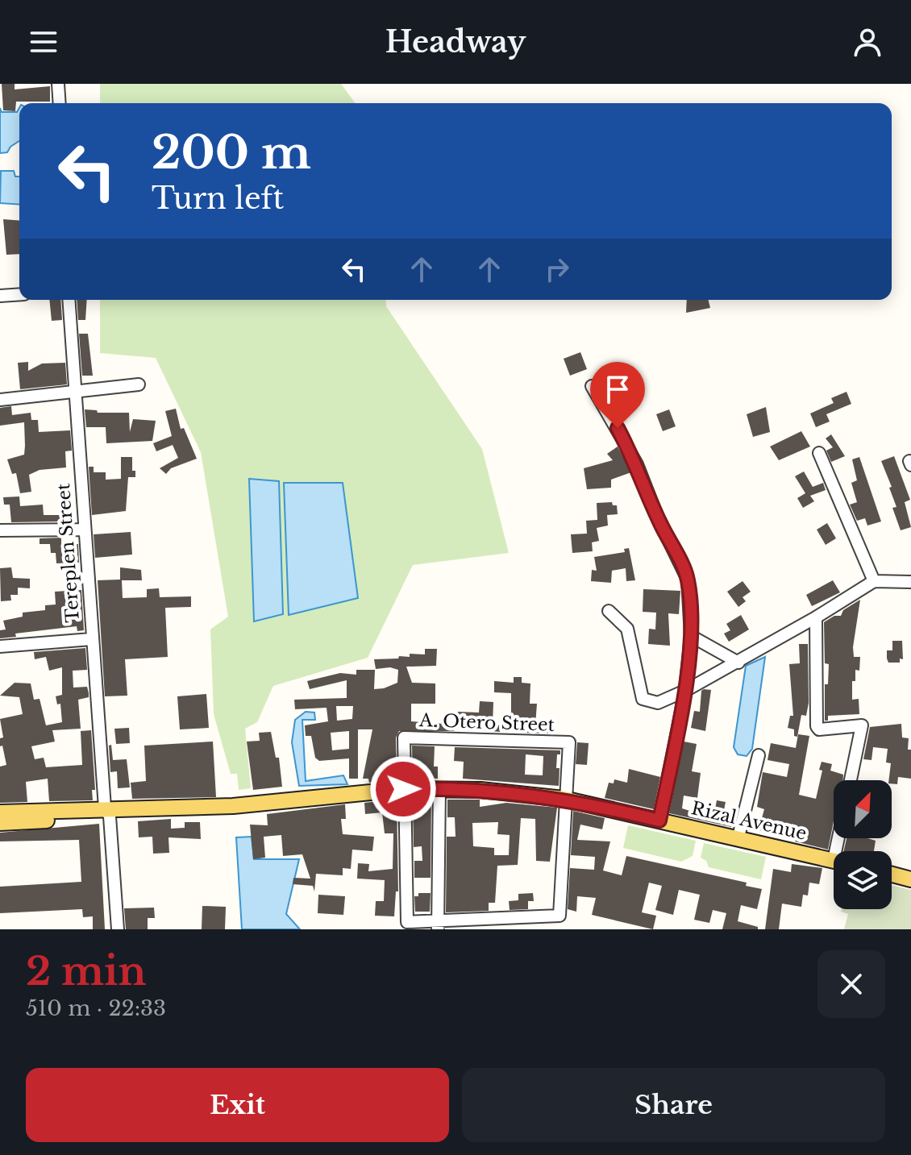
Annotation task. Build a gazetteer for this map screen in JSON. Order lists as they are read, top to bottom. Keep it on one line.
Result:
{"streets":{"main road":["Rizal Avenue"],"street":["Tereplen Street","A. Otero Street"]},"crossings":[["Tereplen Street","Rizal Avenue"],["A. Otero Street","Rizal Avenue"]],"north":"top right","page":{"header":"Headway","turn":["200 m","Turn left"],"heading":["2 min","510 m · 22:33"],"buttons":["Exit","Share"]}}
